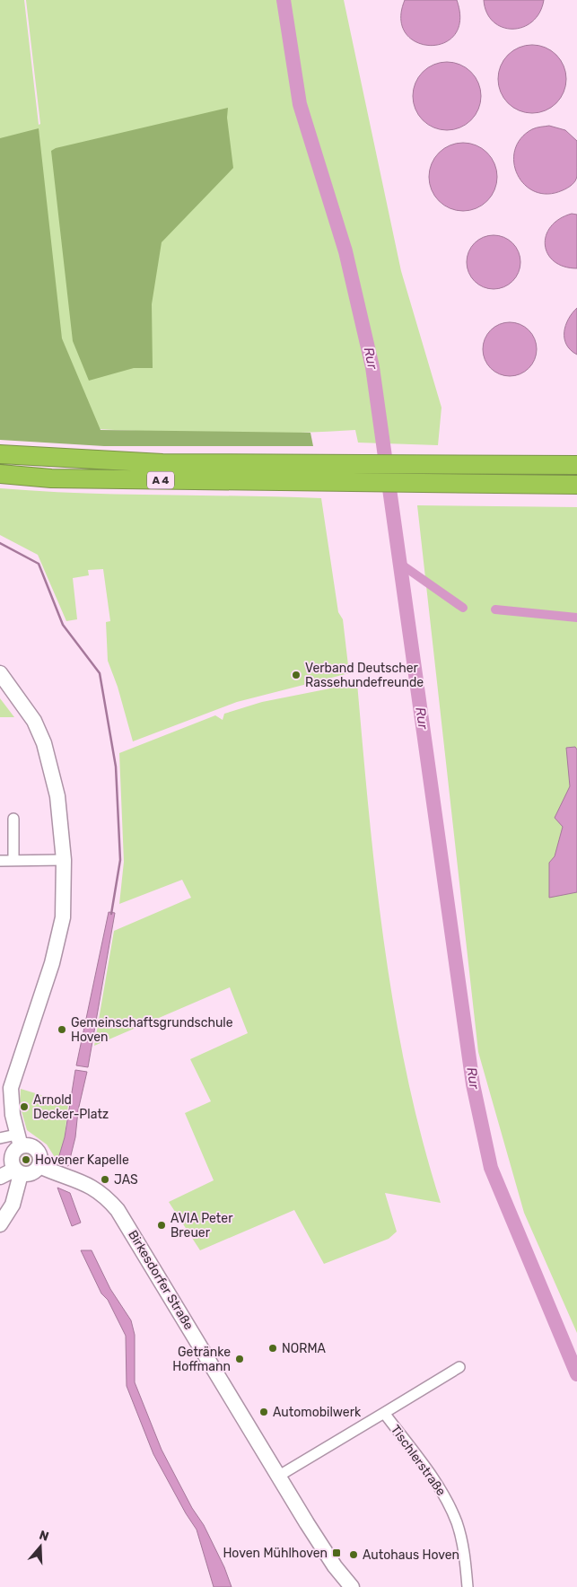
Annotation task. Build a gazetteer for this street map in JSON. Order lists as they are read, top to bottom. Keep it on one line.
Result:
{"streets":{"highway":["A 4"],"main road":["Birkesdorfer Straße"],"street":["Tischlerstraße"]},"crossings":[["Birkesdorfer Straße","Tischlerstraße"]],"water":["Rur"],"places":{"other":["Verband Deutscher Rassehundefreunde","Gemeinschaftsgrundschule Hoven","Arnold Decker-Platz","Hovener Kapelle","JAS","AVIA Peter Breuer","NORMA","Getränke Hoffmann","Automobilwerk","Autohaus Hoven"],"transit":["Hoven Mühlhoven"]},"north":"top"}
